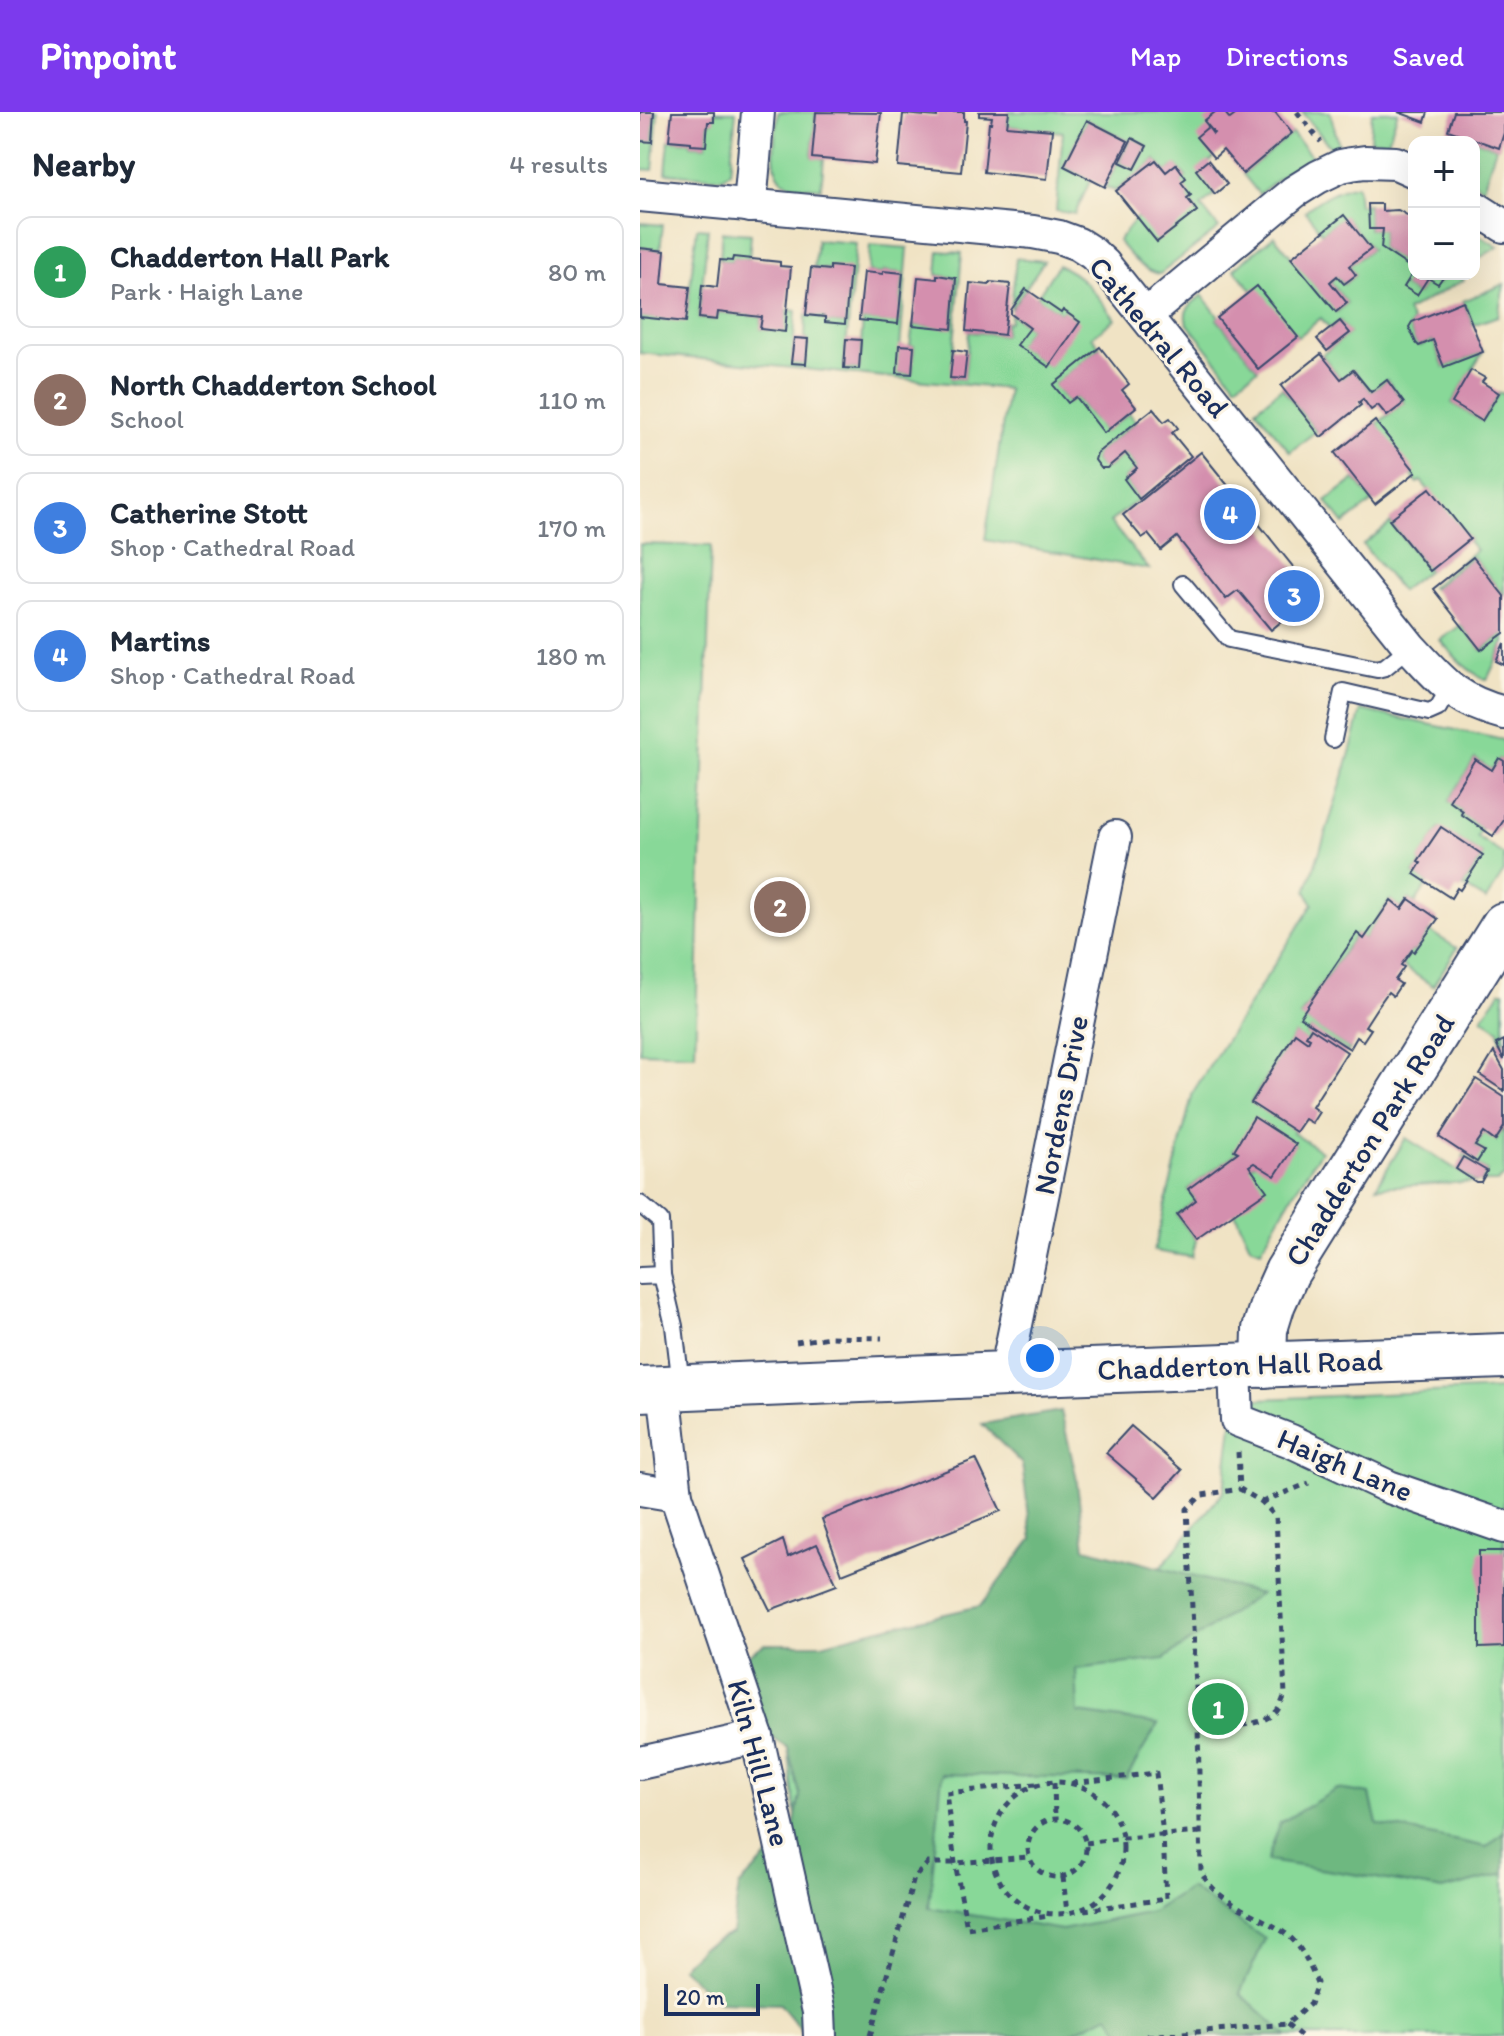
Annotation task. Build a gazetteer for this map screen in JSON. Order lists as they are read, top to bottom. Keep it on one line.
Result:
{"streets":{"main road":["Chadderton Park Road","Chadderton Hall Road"],"street":["Cathedral Road","Nordens Drive","Haigh Lane","Kiln Hill Lane"]},"crossings":[["Nordens Drive","Chadderton Hall Road"],["Chadderton Park Road","Chadderton Hall Road"],["Chadderton Hall Road","Kiln Hill Lane"]],"scale_bar":"20 m","page":{"header":"Pinpoint","nav":["Map","Directions","Saved"],"heading":["Nearby","4 results"],"map_buttons":["+","−"],"list":[{"mark":"1","name":"Chadderton Hall Park","note":"Park · Haigh Lane","value":"80 m"},{"mark":"2","name":"North Chadderton School","note":"School","value":"110 m"},{"mark":"3","name":"Catherine Stott","note":"Shop · Cathedral Road","value":"170 m"},{"mark":"4","name":"Martins","note":"Shop · Cathedral Road","value":"180 m"}],"pins":["4","3","2","1"],"scale":"20 m"}}
